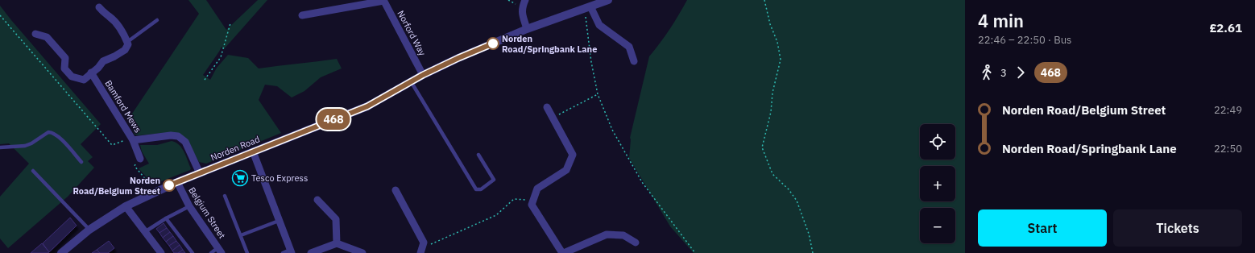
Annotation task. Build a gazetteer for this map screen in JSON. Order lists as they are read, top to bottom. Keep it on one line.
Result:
{"streets":{"street":["Norford Way","Bamford Mews","Norden Road","Belgium Street"]},"crossings":[["Norford Way","Norden Road"],["Bamford Mews","Norden Road"],["Norden Road","Belgium Street"]],"places":{"other":["Norden Road/Springbank Lane","Norden Road/Belgium Street"],"supermarket":["Tesco Express"]},"lines":["bus line 468"],"page":{"on_map":"468","heading":["4 min","22:46 – 22:50 · Bus","£2.61"],"legs":["3","468"],"list":[{"name":"Norden Road/Belgium Street","value":"22:49"},{"name":"Norden Road/Springbank Lane","value":"22:50"}],"map_buttons":["+","−"],"buttons":["Start","Tickets"]}}
